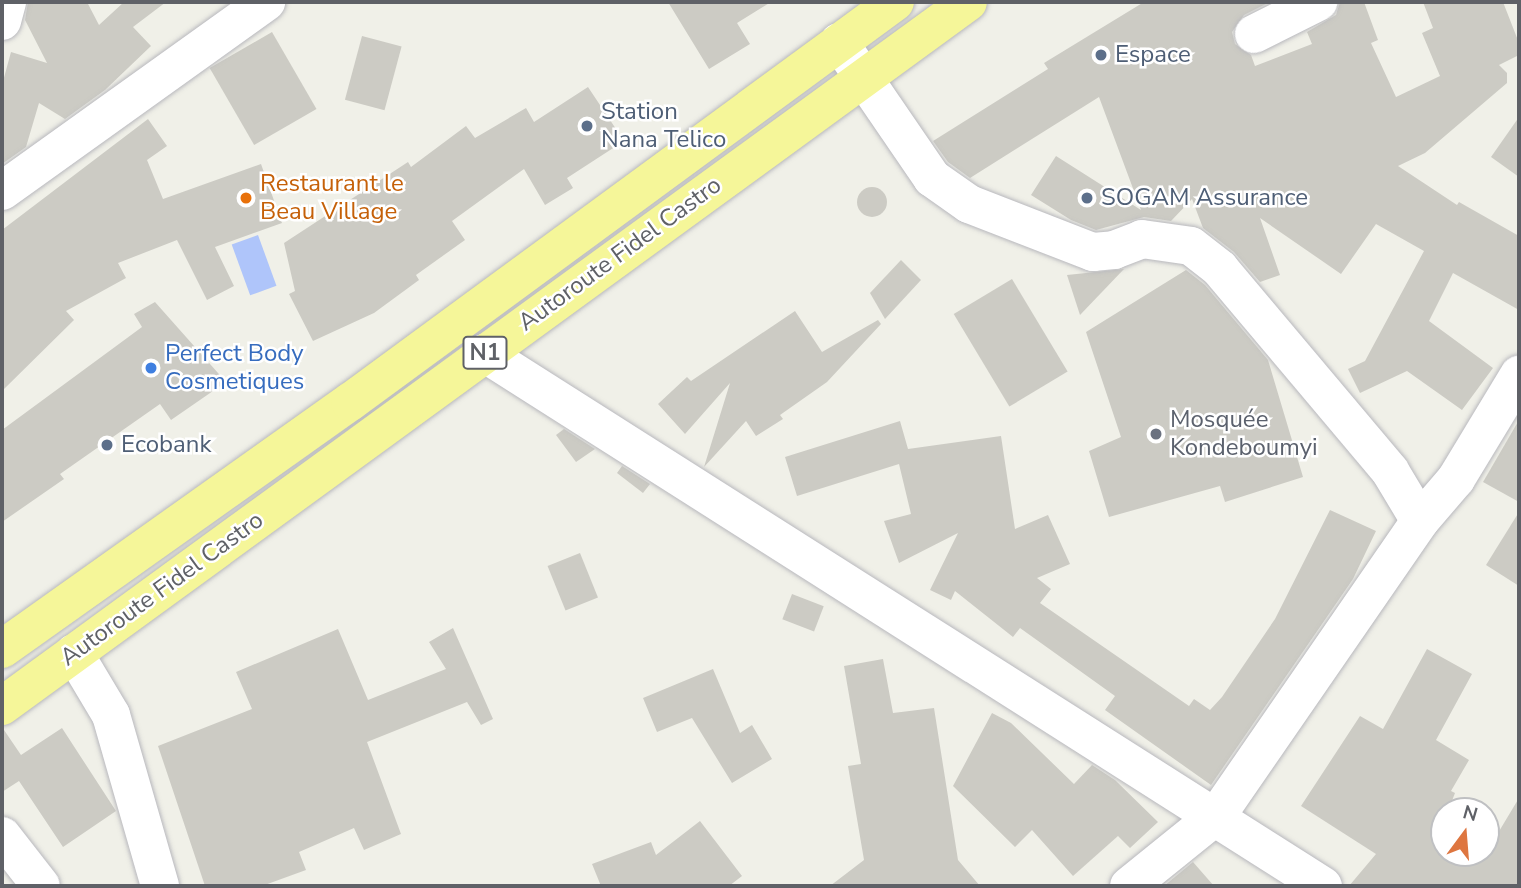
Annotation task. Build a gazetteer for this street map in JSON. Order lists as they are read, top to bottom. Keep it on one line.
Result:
{"streets":{"highway":["Autoroute Fidel Castro","N1"]},"places":["Espace","Station Nana Telico","Restaurant le Beau Village","SOGAM Assurance","Perfect Body Cosmetiques","Mosquée Kondeboumyi","Ecobank"],"north":"top"}
